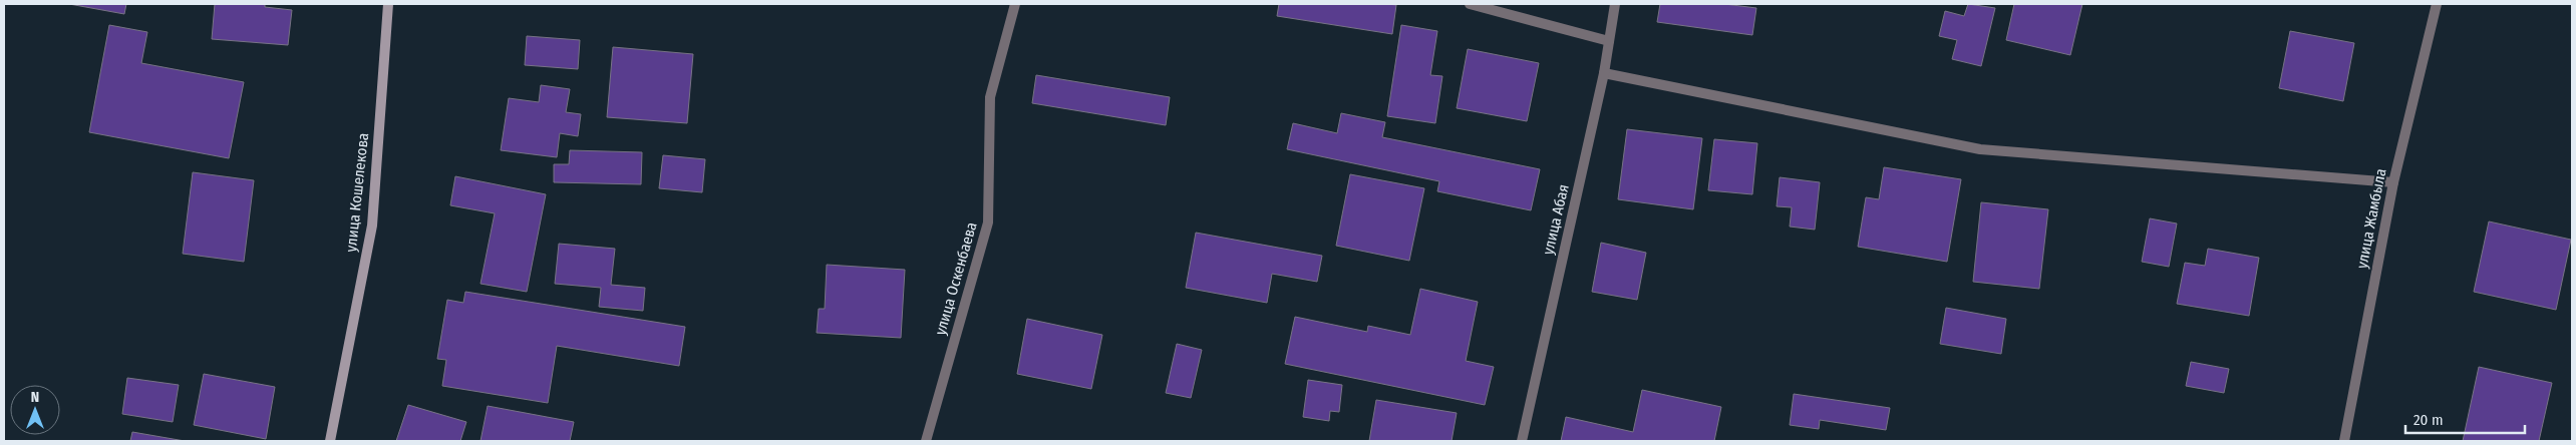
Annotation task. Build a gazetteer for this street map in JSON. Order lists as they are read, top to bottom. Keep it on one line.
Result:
{"streets":{"main road":["улица Кошелекова"],"street":["улица Жамбыла","улица Абая","улица Оскенбаева"]},"scale_bar":"20 m","north":"top"}
